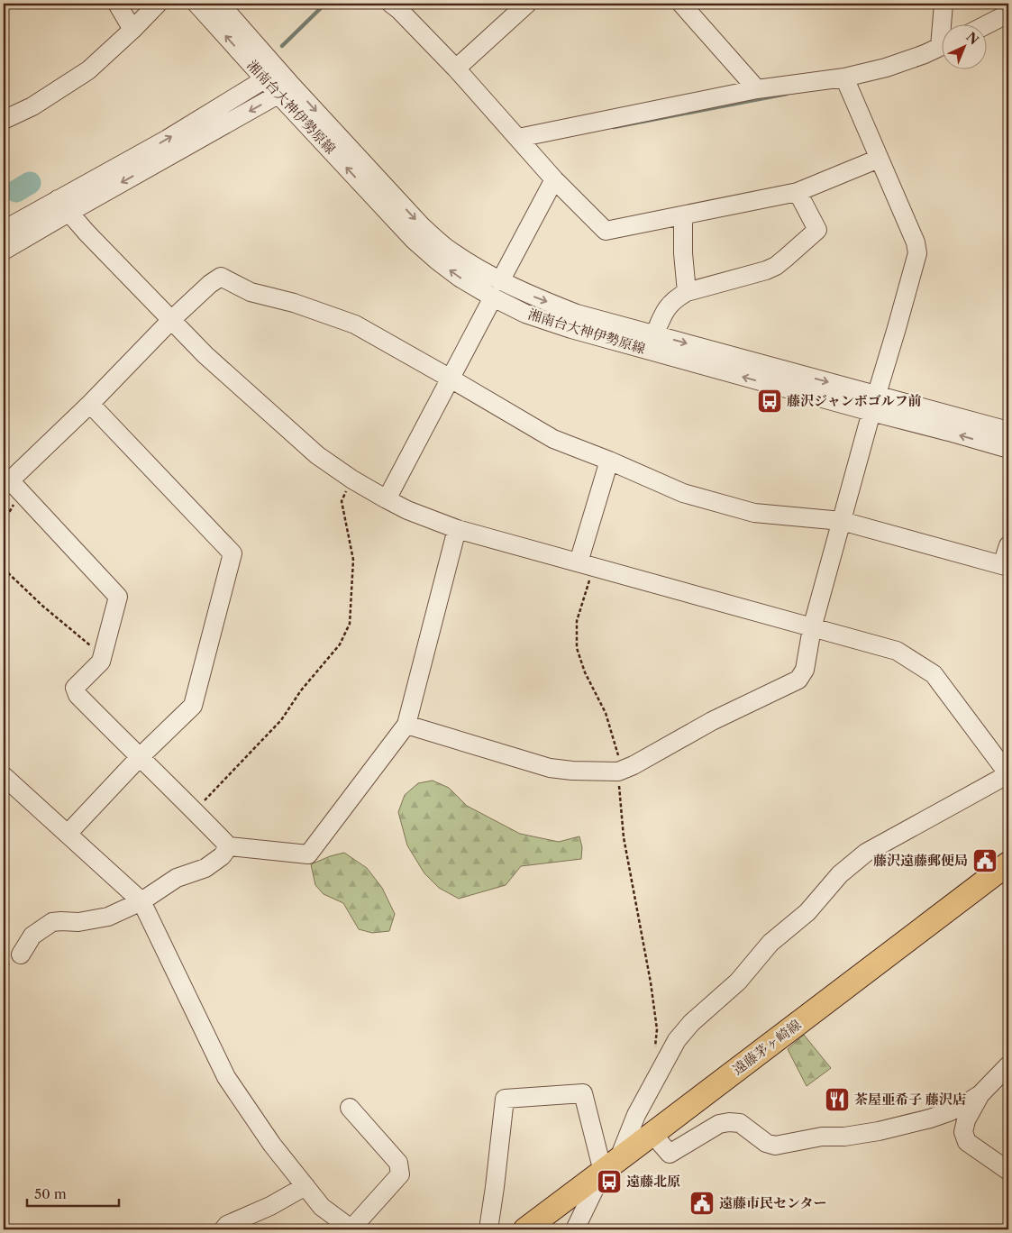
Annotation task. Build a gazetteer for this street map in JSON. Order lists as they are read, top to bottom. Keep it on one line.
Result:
{"streets":{"main road":["遠藤茅ヶ崎線"],"street":["湘南台大神伊勢原線"]},"places":{"bus stop":["藤沢ジャンボゴルフ前","遠藤北原"],"public building":["藤沢遠藤郵便局","遠藤市民センター"],"restaurant":["茶屋亜希子 藤沢店"]},"scale_bar":"50 m","north":"top right"}
